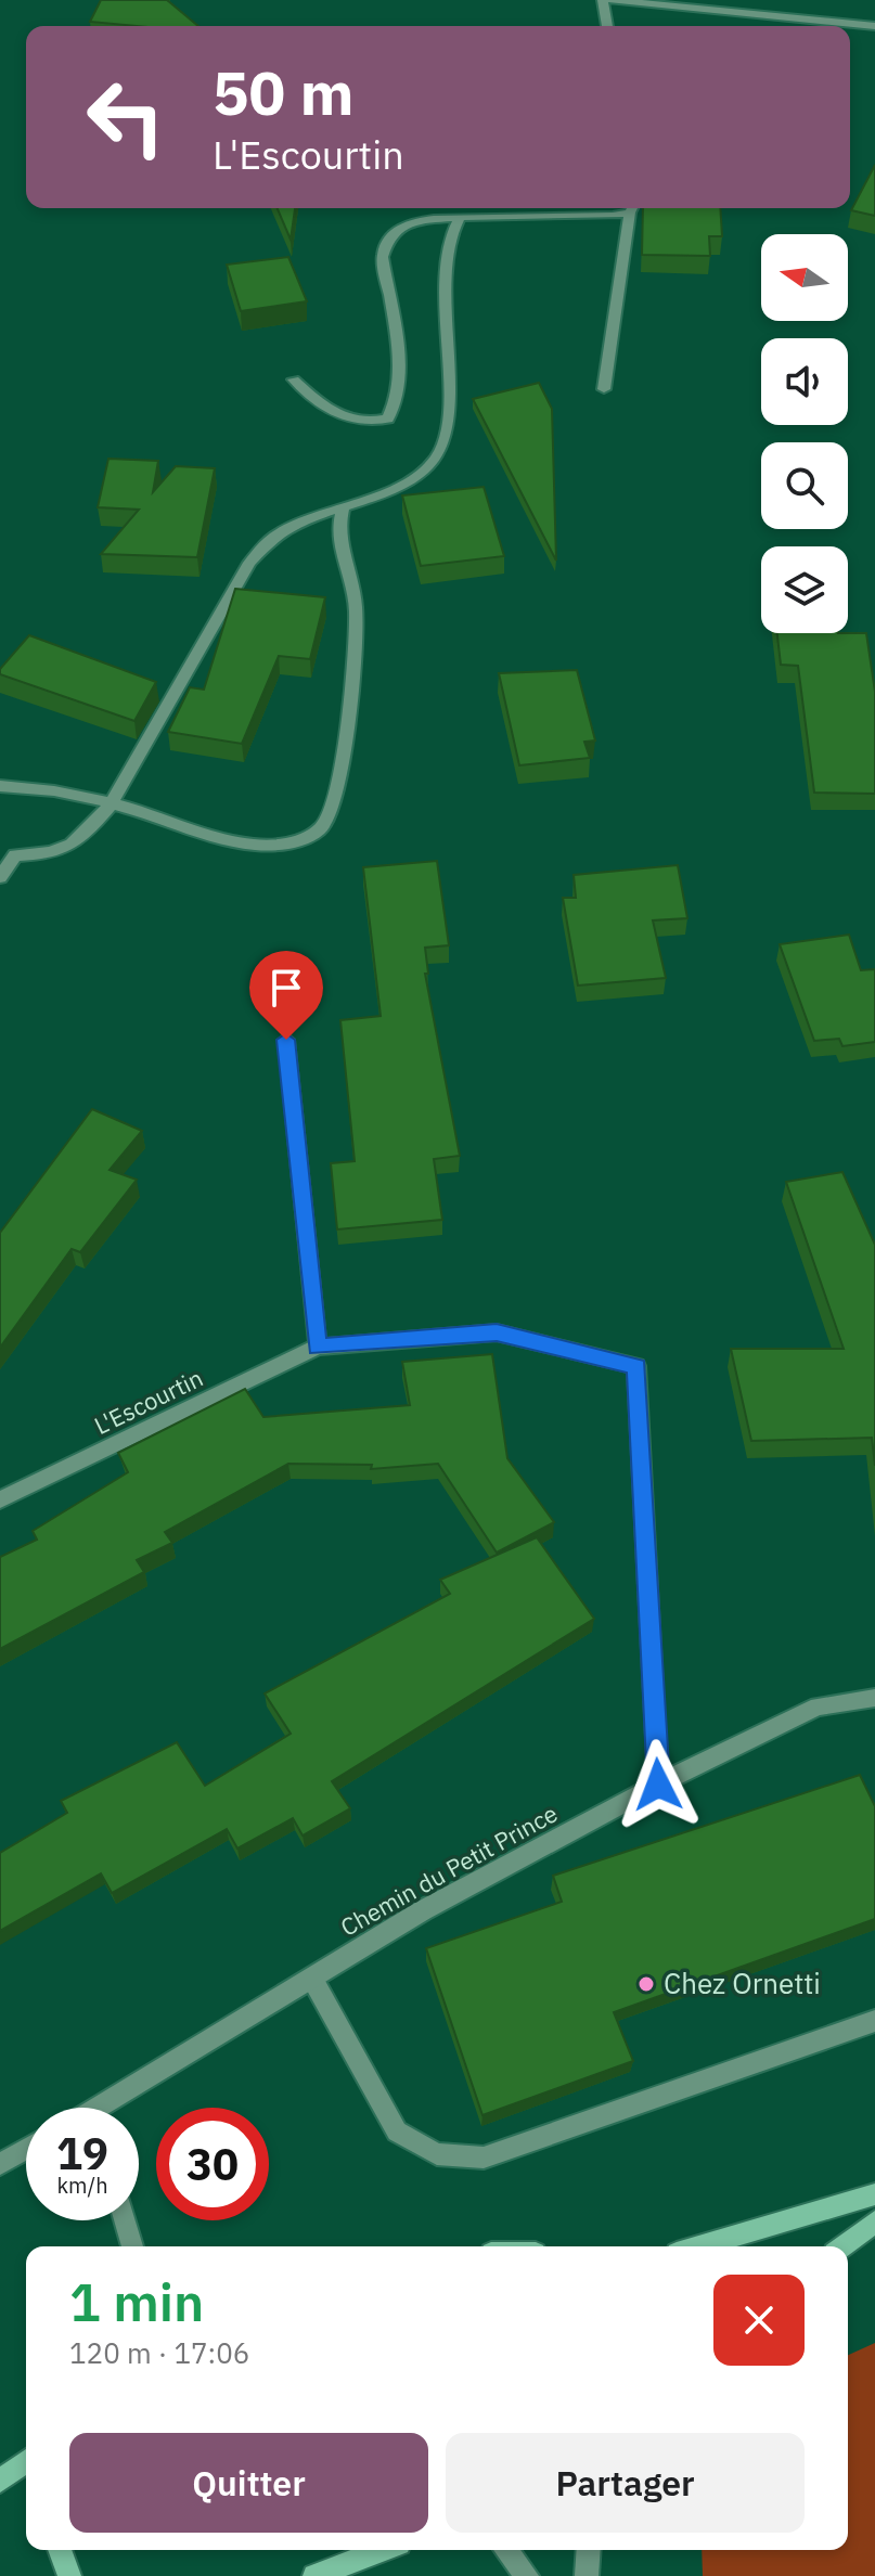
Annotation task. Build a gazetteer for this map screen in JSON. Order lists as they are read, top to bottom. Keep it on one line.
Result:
{"streets":{"street":["L'Escourtin","Chemin du Petit Prince"]},"crossings":[["L'Escourtin","Chemin du Petit Prince"]],"places":["Chez Ornetti"],"north":"left","page":{"turn":["50 m","L'Escourtin"],"speed":"19 km/h","limit":"30","heading":["1 min","120 m · 17:06"],"buttons":["Quitter","Partager"]}}
